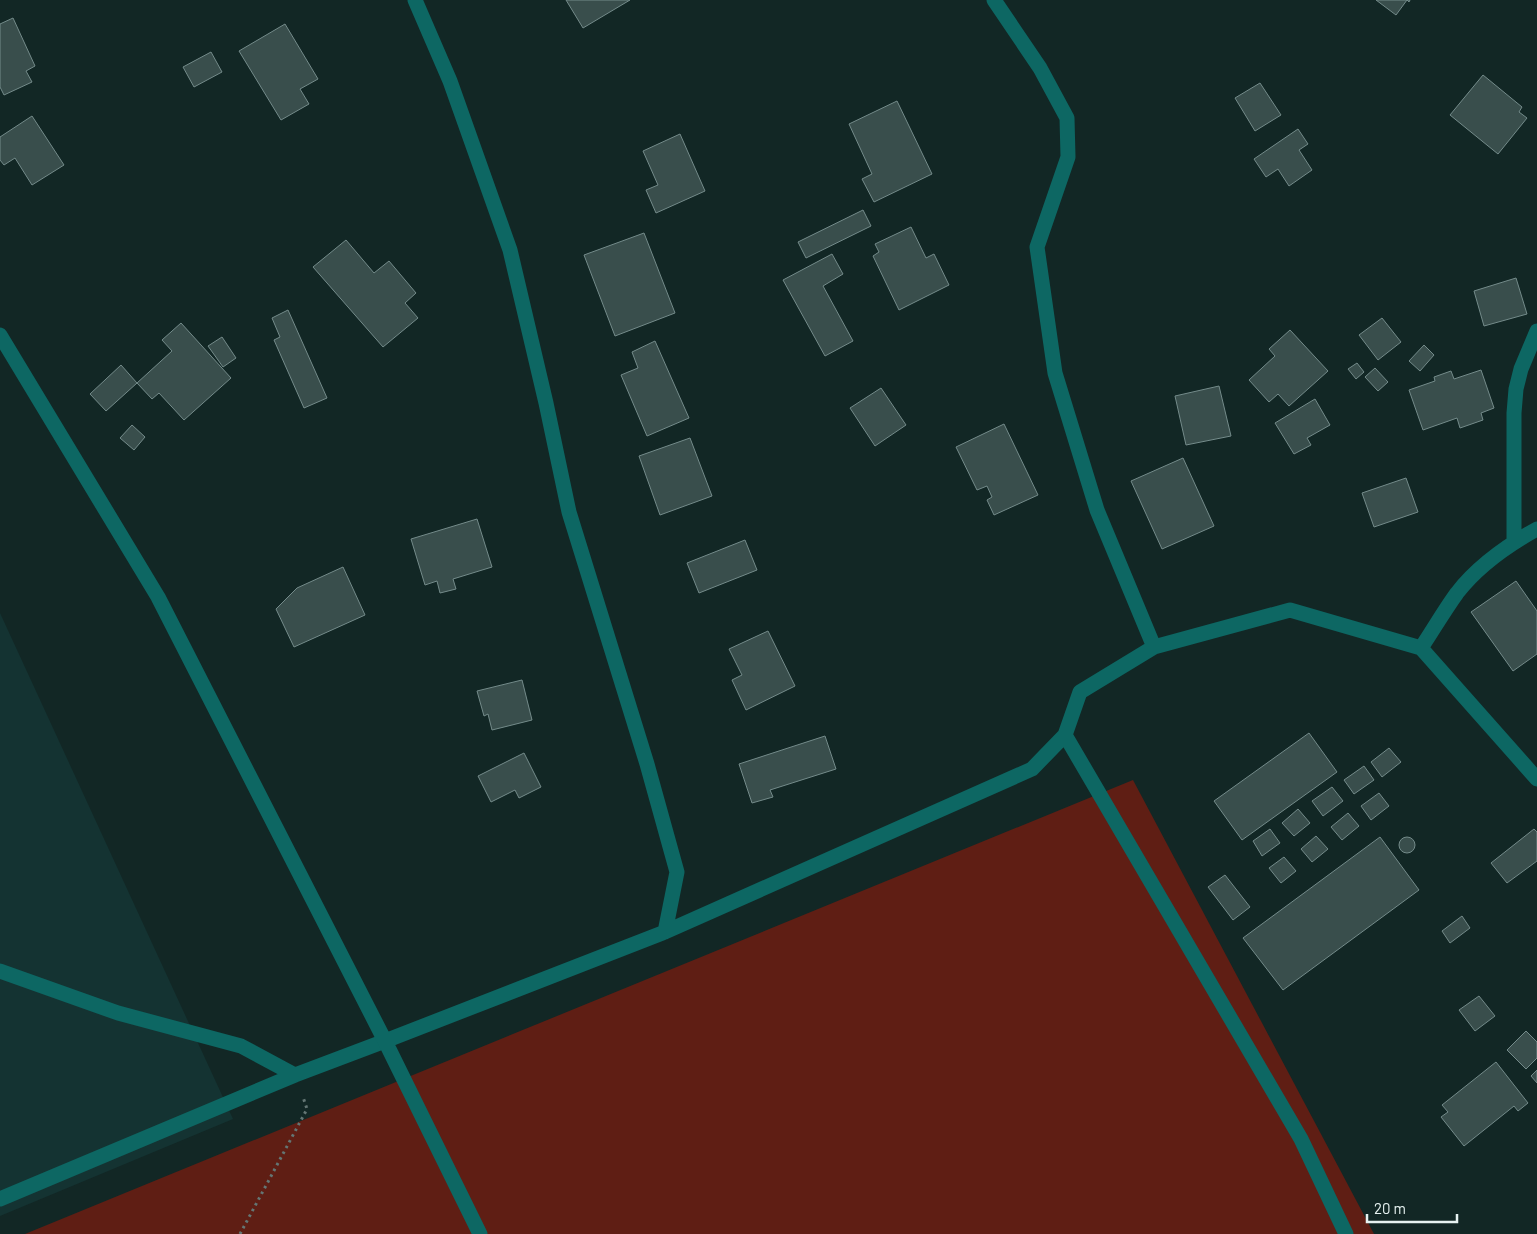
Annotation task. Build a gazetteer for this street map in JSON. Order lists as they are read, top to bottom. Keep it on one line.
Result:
{"scale_bar":"20 m"}
